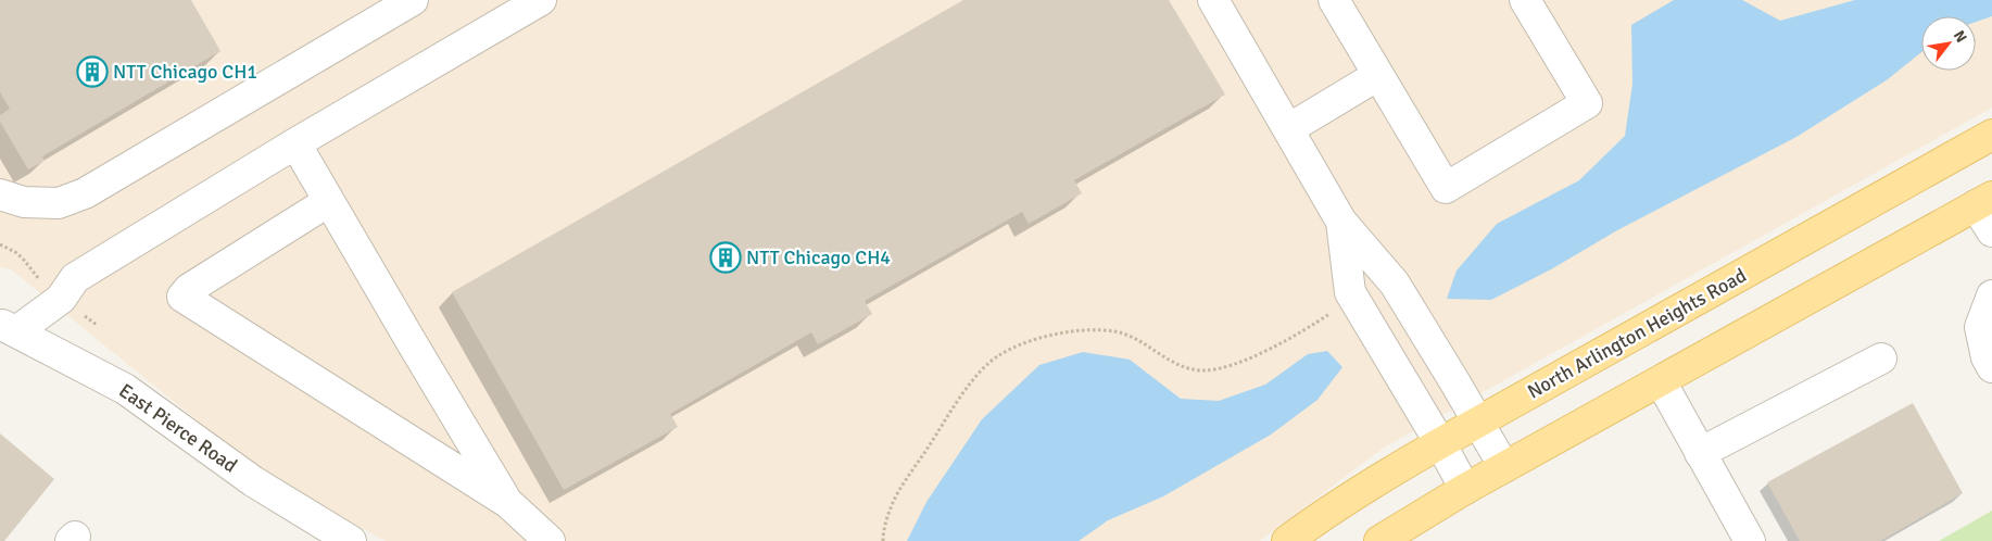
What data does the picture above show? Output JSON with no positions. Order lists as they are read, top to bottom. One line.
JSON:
{"streets":{"main road":["North Arlington Heights Road"],"street":["East Pierce Road"]},"places":{"building":["NTT Chicago CH1","NTT Chicago CH4"]},"north":"top right"}
